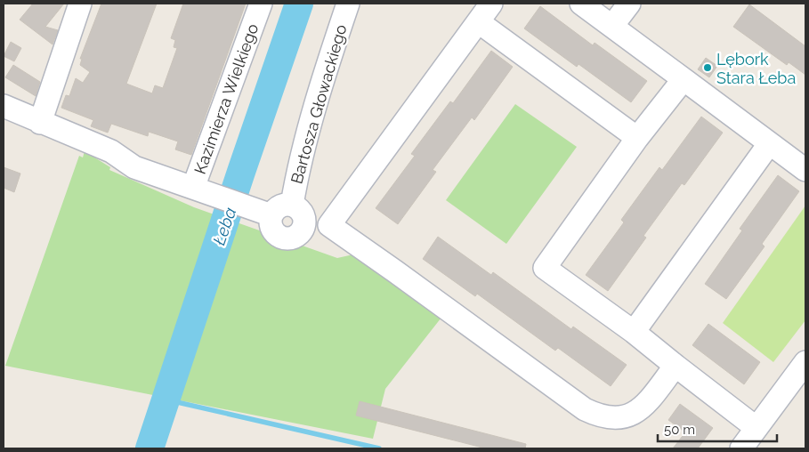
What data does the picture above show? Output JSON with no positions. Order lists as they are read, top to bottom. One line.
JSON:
{"streets":{"street":["Kazimierza Wielkiego","Bartosza Głowackiego"]},"water":["Łeba"],"places":["Lębork Stara Łeba"],"scale_bar":"50 m"}
